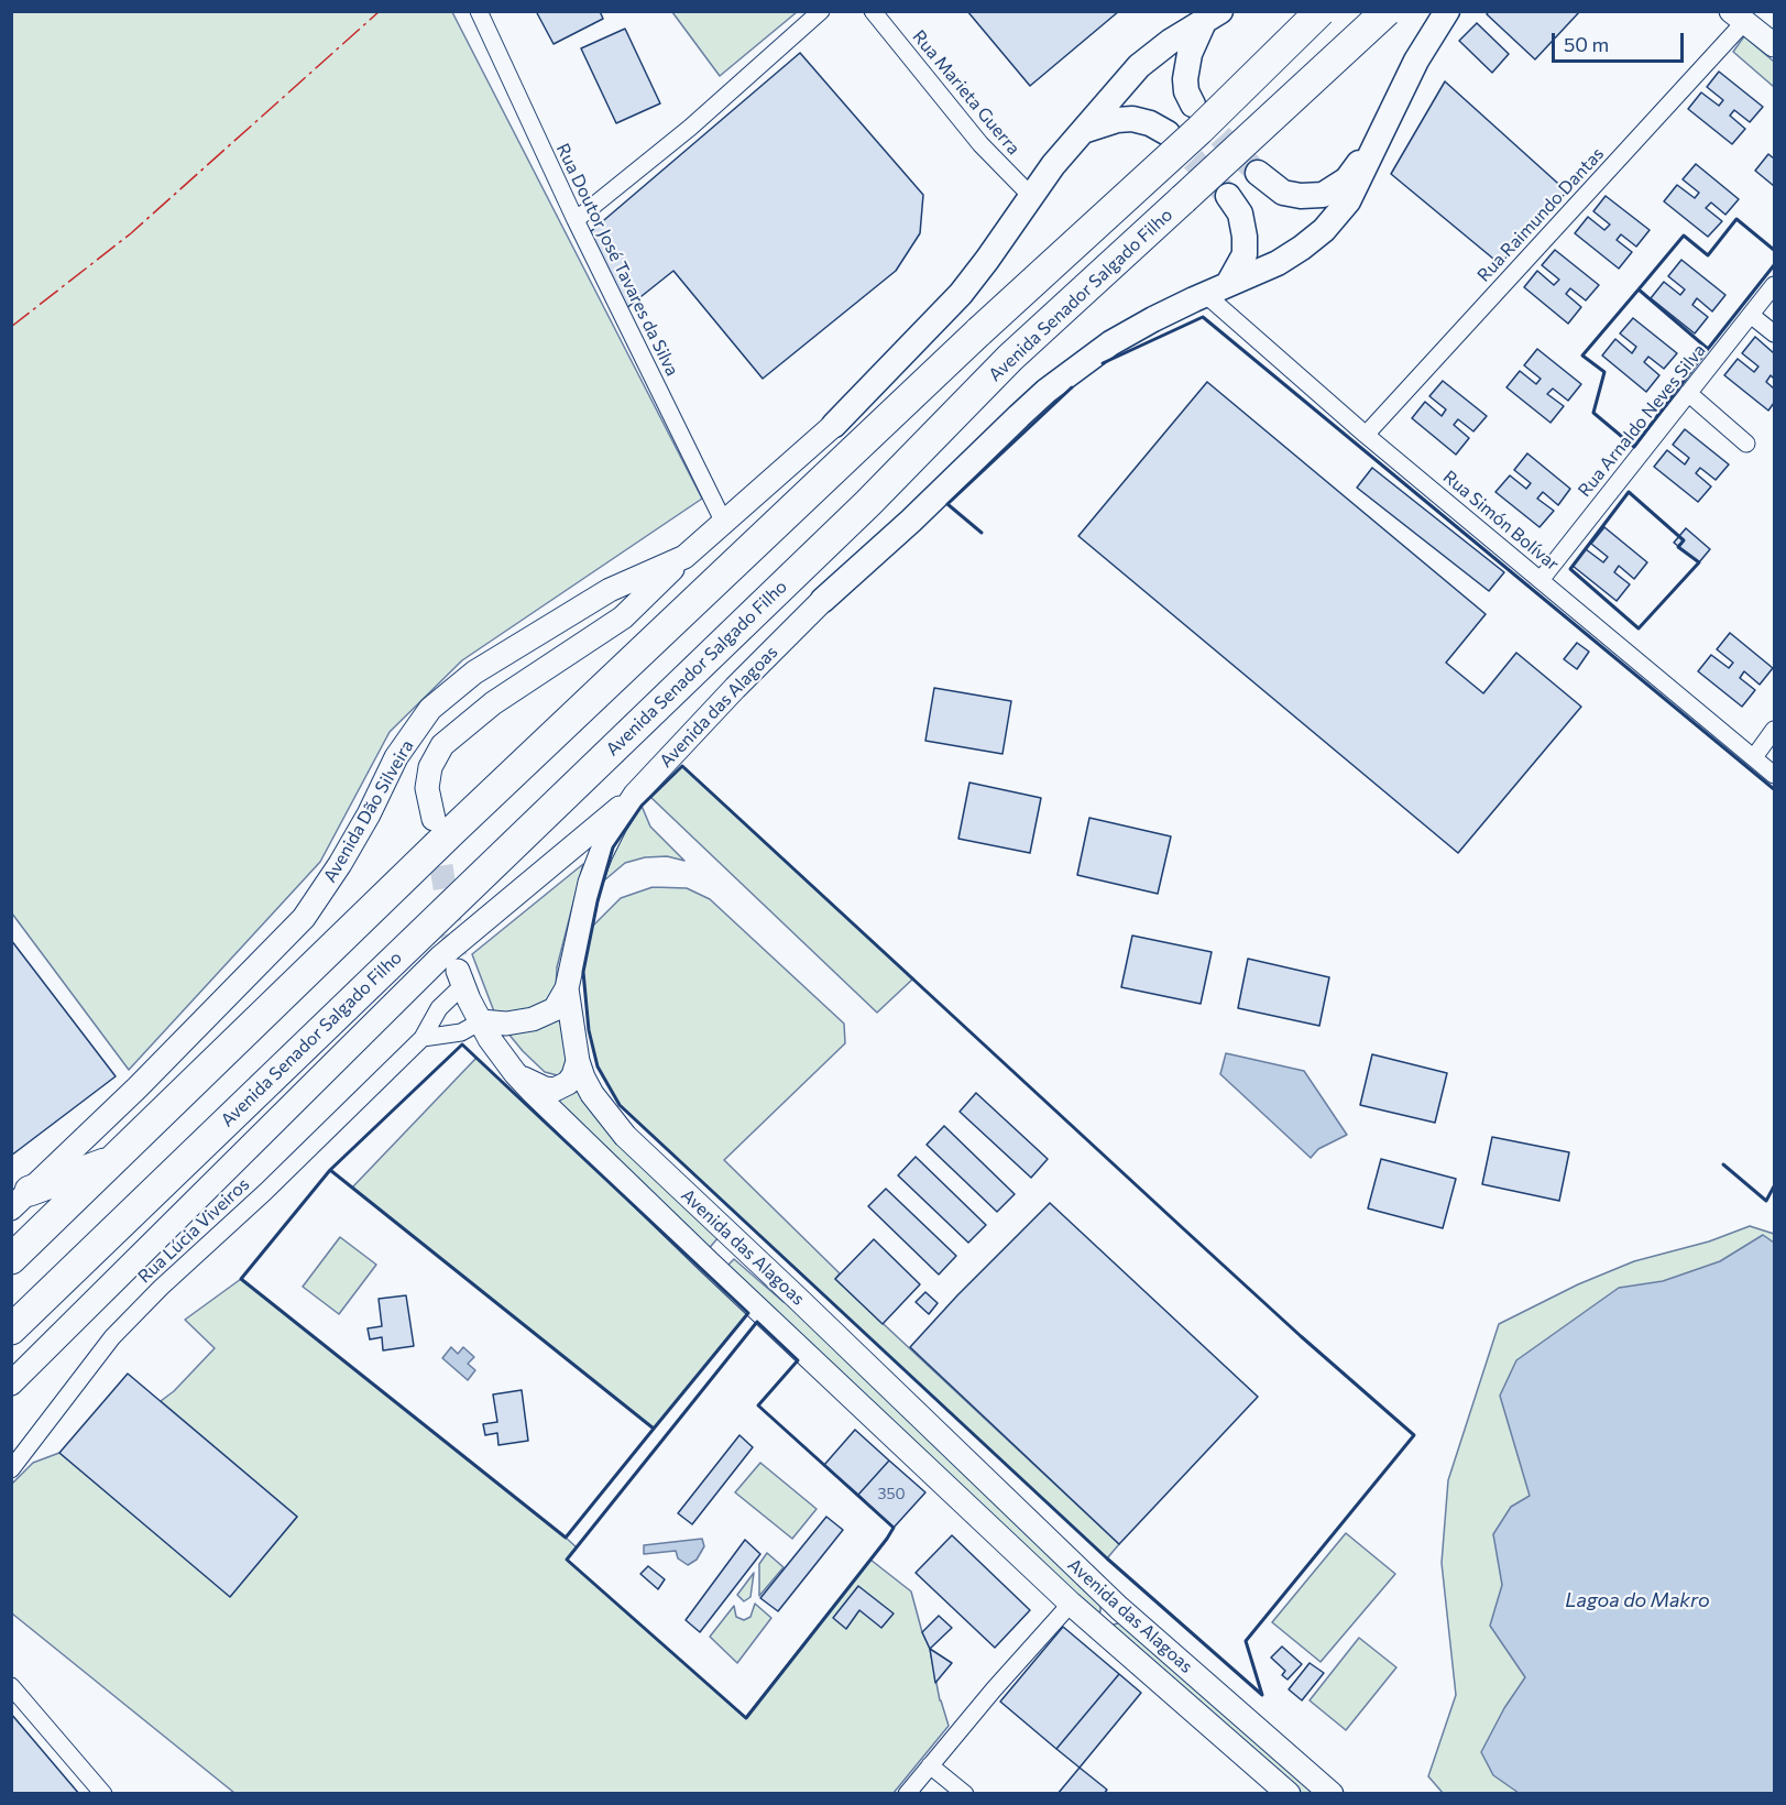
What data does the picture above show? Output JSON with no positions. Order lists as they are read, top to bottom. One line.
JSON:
{"streets":{"highway":["Avenida Senador Salgado Filho"],"main road":["Avenida das Alagoas","Avenida Dão Silveira"],"street":["Rua Marieta Guerra","Rua Raimundo Dantas","Rua Doutor José Tavares da Silva","Rua Arnaldo Neves Silva","Rua Simón Bolívar","Rua Lúcia Viveiros"]},"crossings":[["Rua Raimundo Dantas","Rua Simón Bolívar"],["Rua Doutor José Tavares da Silva","Avenida Dão Silveira"],["Avenida Senador Salgado Filho","Avenida das Alagoas"],["Rua Arnaldo Neves Silva","Rua Simón Bolívar"],["Avenida das Alagoas","Rua Lúcia Viveiros"]],"water":["Lagoa do Makro"],"house_numbers":["350"],"scale_bar":"50 m"}
